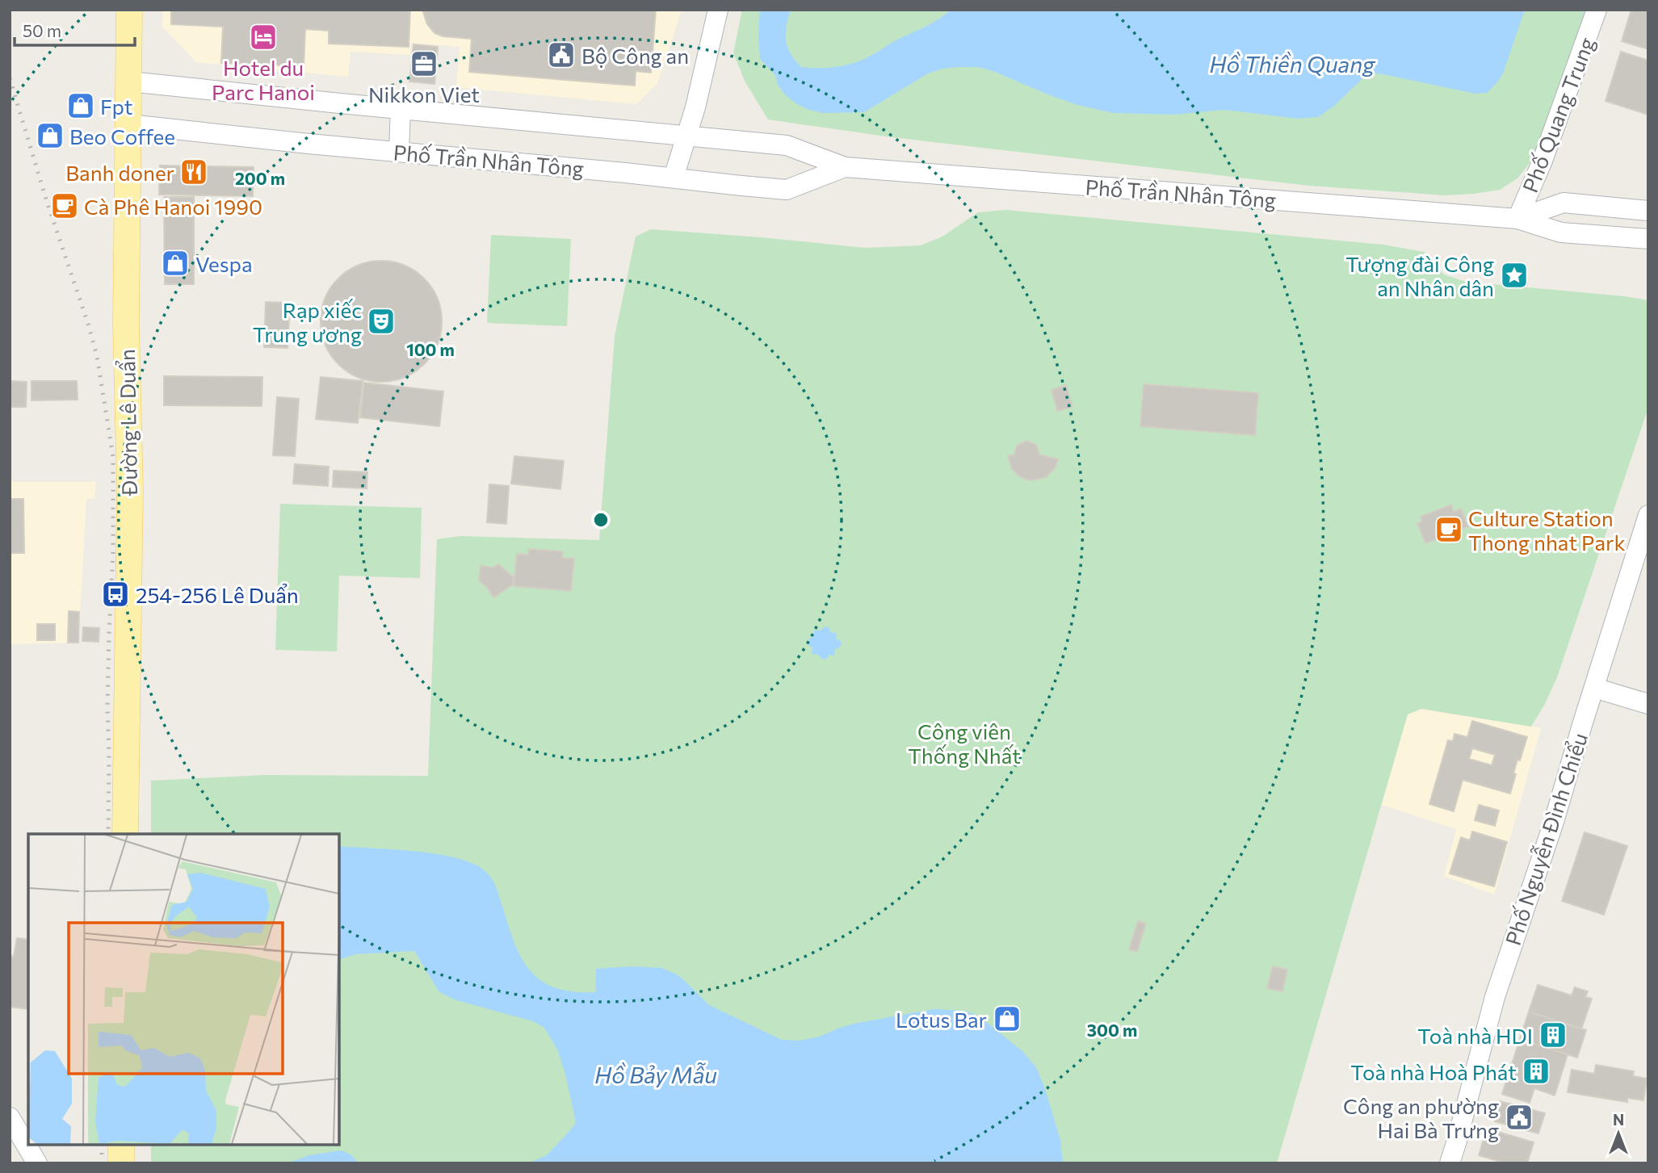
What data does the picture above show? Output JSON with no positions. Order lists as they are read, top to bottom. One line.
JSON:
{"streets":{"main road":["Đường Lê Duẩn"],"street":["Phố Quang Trung","Phố Trần Nhân Tông","Phố Nguyễn Đình Chiểu"]},"crossings":[["Phố Quang Trung","Phố Trần Nhân Tông"],["Phố Trần Nhân Tông","Đường Lê Duẩn"]],"water":["Hồ Thiền Quang","Hồ Bảy Mẫu"],"parks":["Công viên Thống Nhất"],"places":{"hotel":["Hotel du Parc Hanoi"],"public building":["Bộ Công an","Công an phường Hai Bà Trưng"],"office":["Nikkon Viet"],"shop":["Fpt","Beo Coffee","Vespa","Lotus Bar"],"restaurant":["Banh doner"],"cafe":["Cà Phê Hanoi 1990","Culture Station Thong nhat Park"],"place":["Tượng đài Công an Nhân dân"],"theatre":["Rạp xiếc Trung ương"],"bus stop":["254-256 Lê Duẩn"],"building":["Toà nhà HDI","Toà nhà Hoà Phát"]},"scale_bar":"50 m","north":"top","rings":["200 m","100 m","300 m"]}
